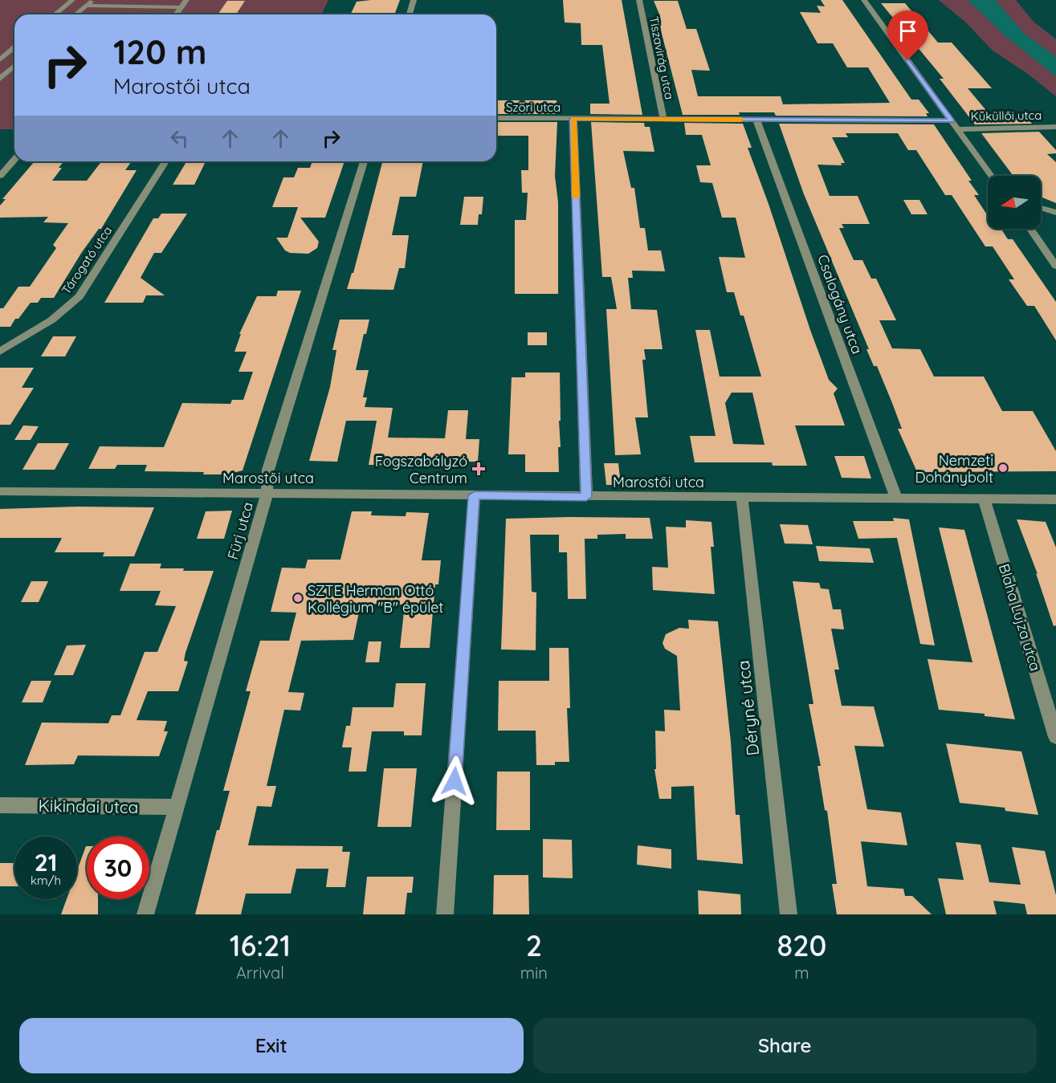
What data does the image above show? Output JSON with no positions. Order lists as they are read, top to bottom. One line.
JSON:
{"streets":{"street":["Tiszavirág utca","Szöri utca","Küküllői utca","Tárogató utca","Csalogány utca","Marostői utca","Fürj utca","Blaha Lujza utca","Déryné utca","Kikindai utca"]},"crossings":[["Tiszavirág utca","Szöri utca"],["Szöri utca","Csalogány utca"],["Csalogány utca","Marostői utca"],["Marostői utca","Fürj utca"],["Marostői utca","Blaha Lujza utca"],["Marostői utca","Déryné utca"],["Fürj utca","Kikindai utca"]],"places":{"other":["Nemzeti Dohánybolt","SZTE Herman Ottó Kollégium \"B\" épület"],"health":["Fogszabályzó Centrum"]},"north":"left","page":{"turn":["120 m","Marostői utca"],"speed":"21 km/h","limit":"30","eta":["16:21","Arrival","2","min","820","m"],"buttons":["Exit","Share"]}}
